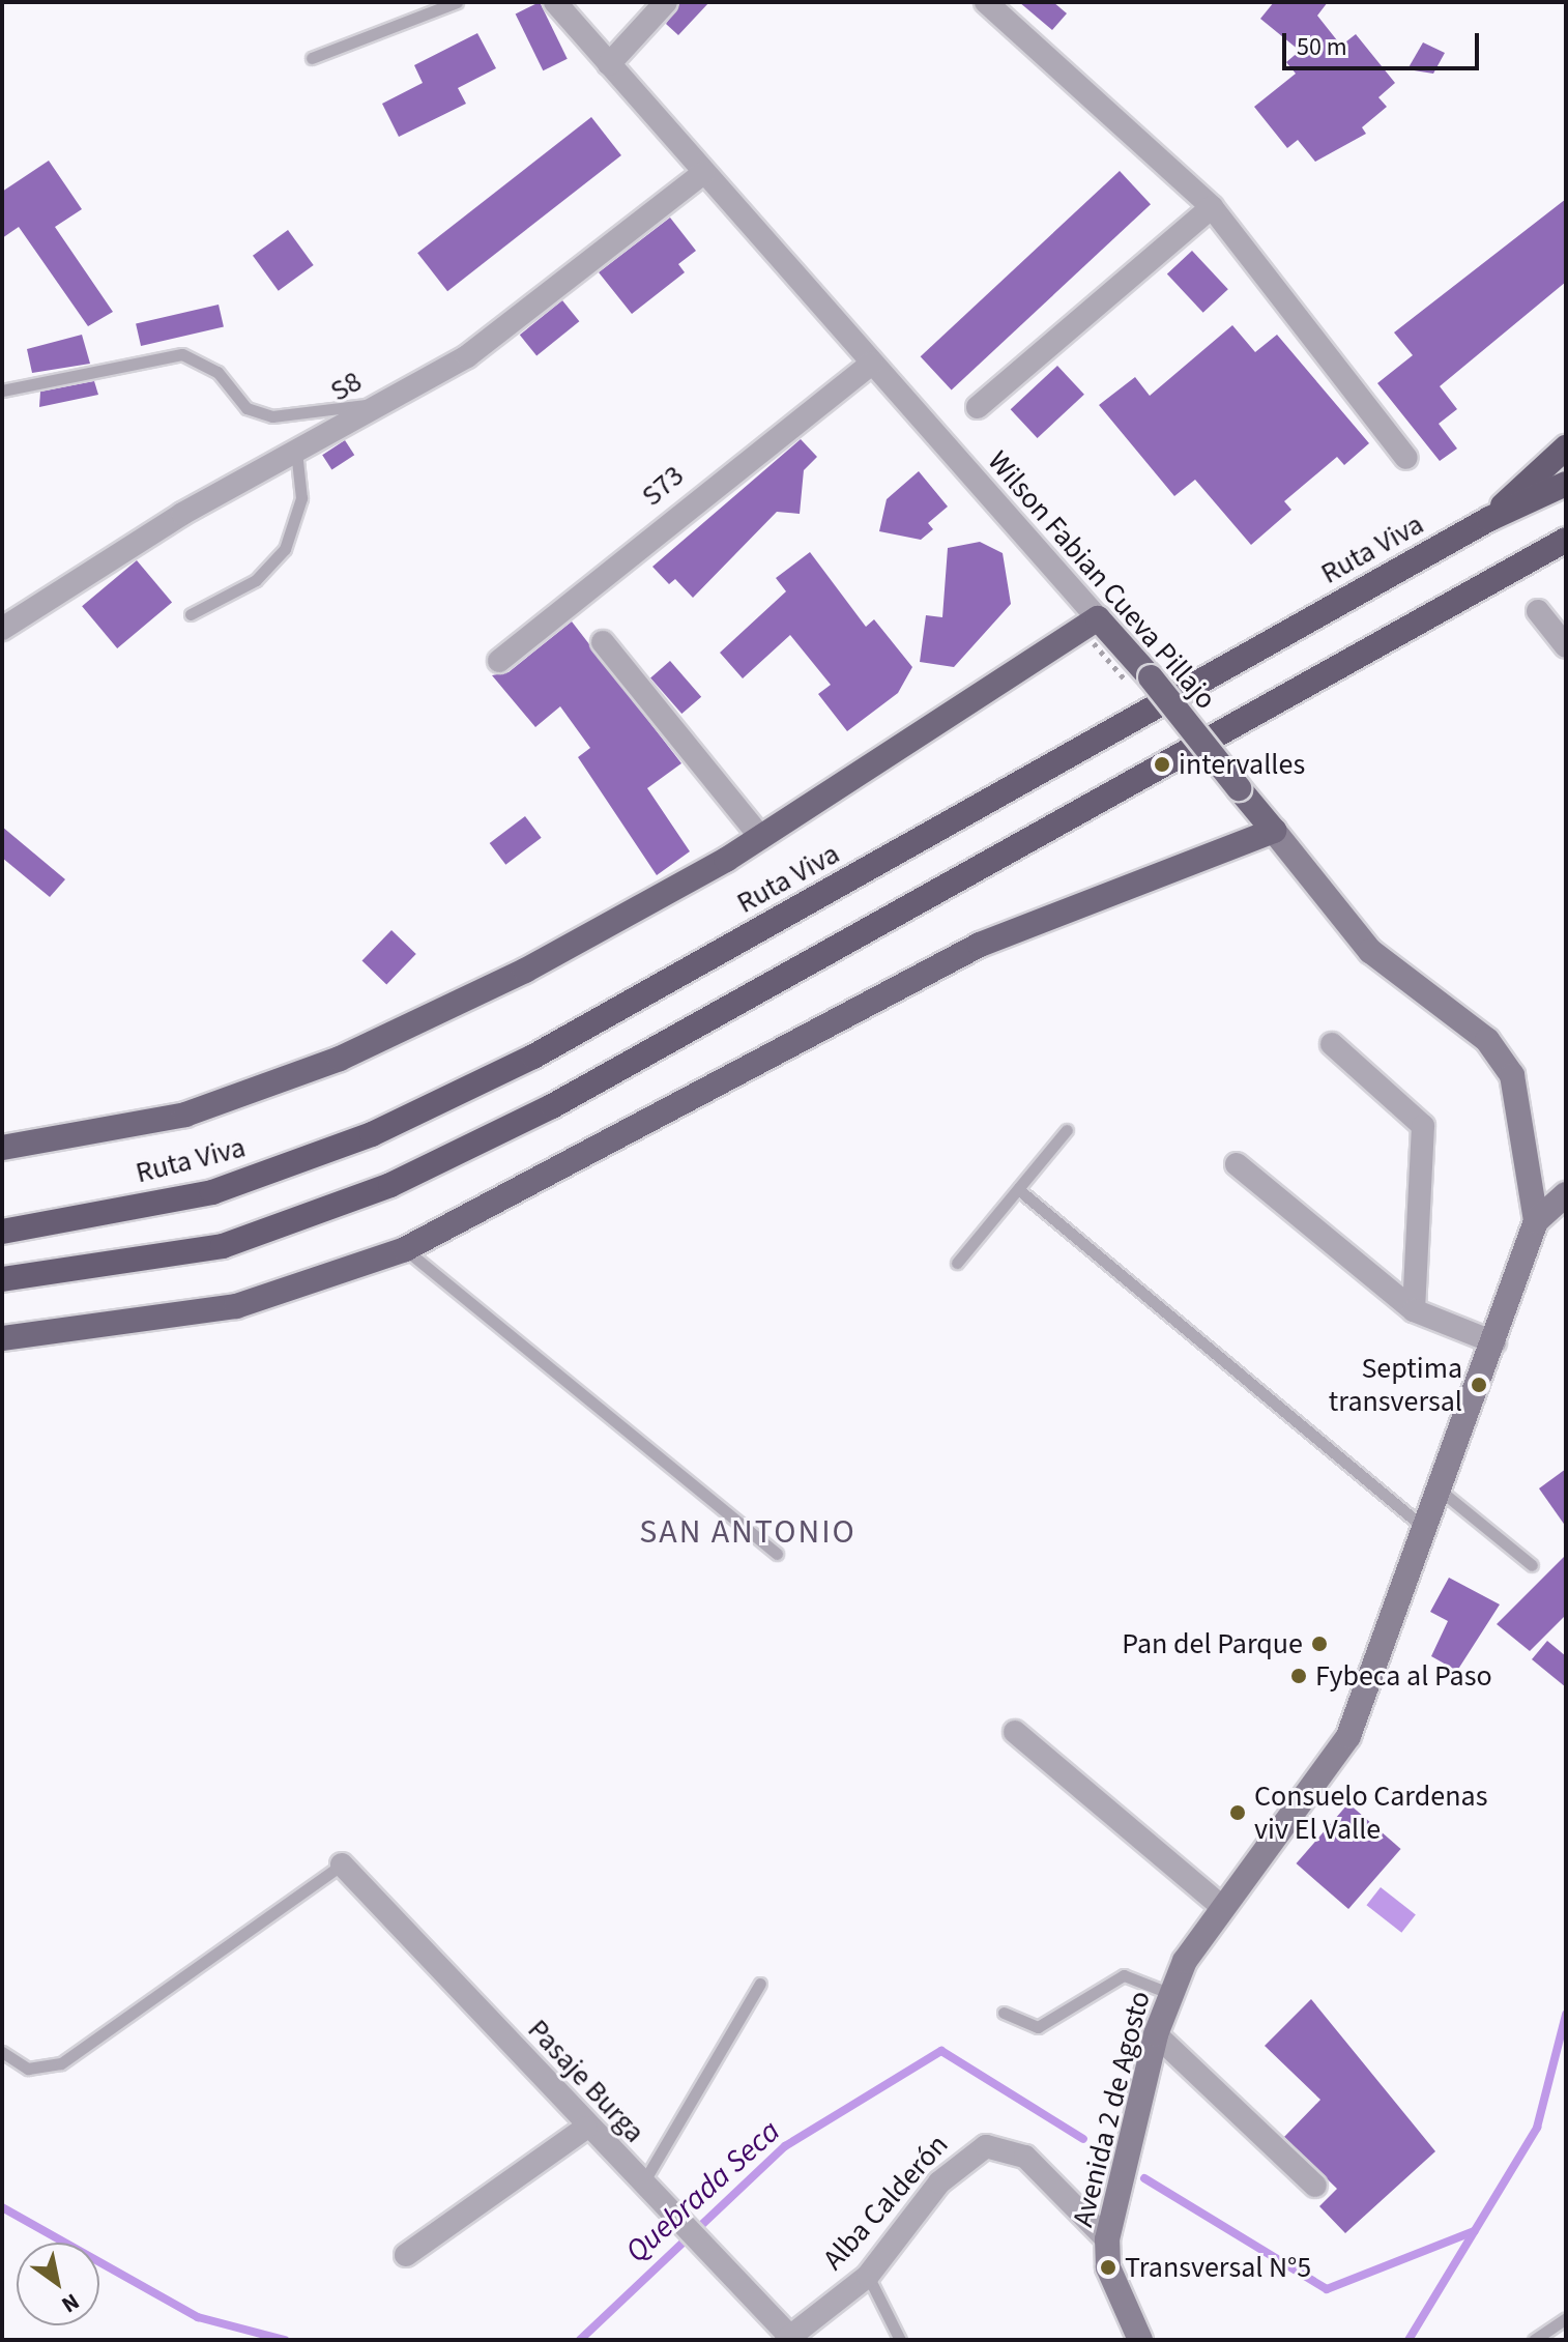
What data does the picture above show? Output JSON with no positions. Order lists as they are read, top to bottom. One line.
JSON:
{"streets":{"highway":["Ruta Viva"],"main road":["Wilson Fabian Cueva Pillajo","Avenida 2 de Agosto"],"street":["S8","S73","Pasaje Burga","Alba Calderón"]},"crossings":[["S8","Wilson Fabian Cueva Pillajo"],["S73","Wilson Fabian Cueva Pillajo"],["Ruta Viva","Wilson Fabian Cueva Pillajo"],["Wilson Fabian Cueva Pillajo","Avenida 2 de Agosto"],["Pasaje Burga","Alba Calderón"],["Avenida 2 de Agosto","Alba Calderón"]],"districts":["SAN ANTONIO"],"water":["Quebrada Seca"],"places":["intervalles","Septima transversal","Pan del Parque","Fybeca al Paso","Consuelo Cardenas viv El Valle","Transversal N°5"],"scale_bar":"50 m","north":"bottom right"}
